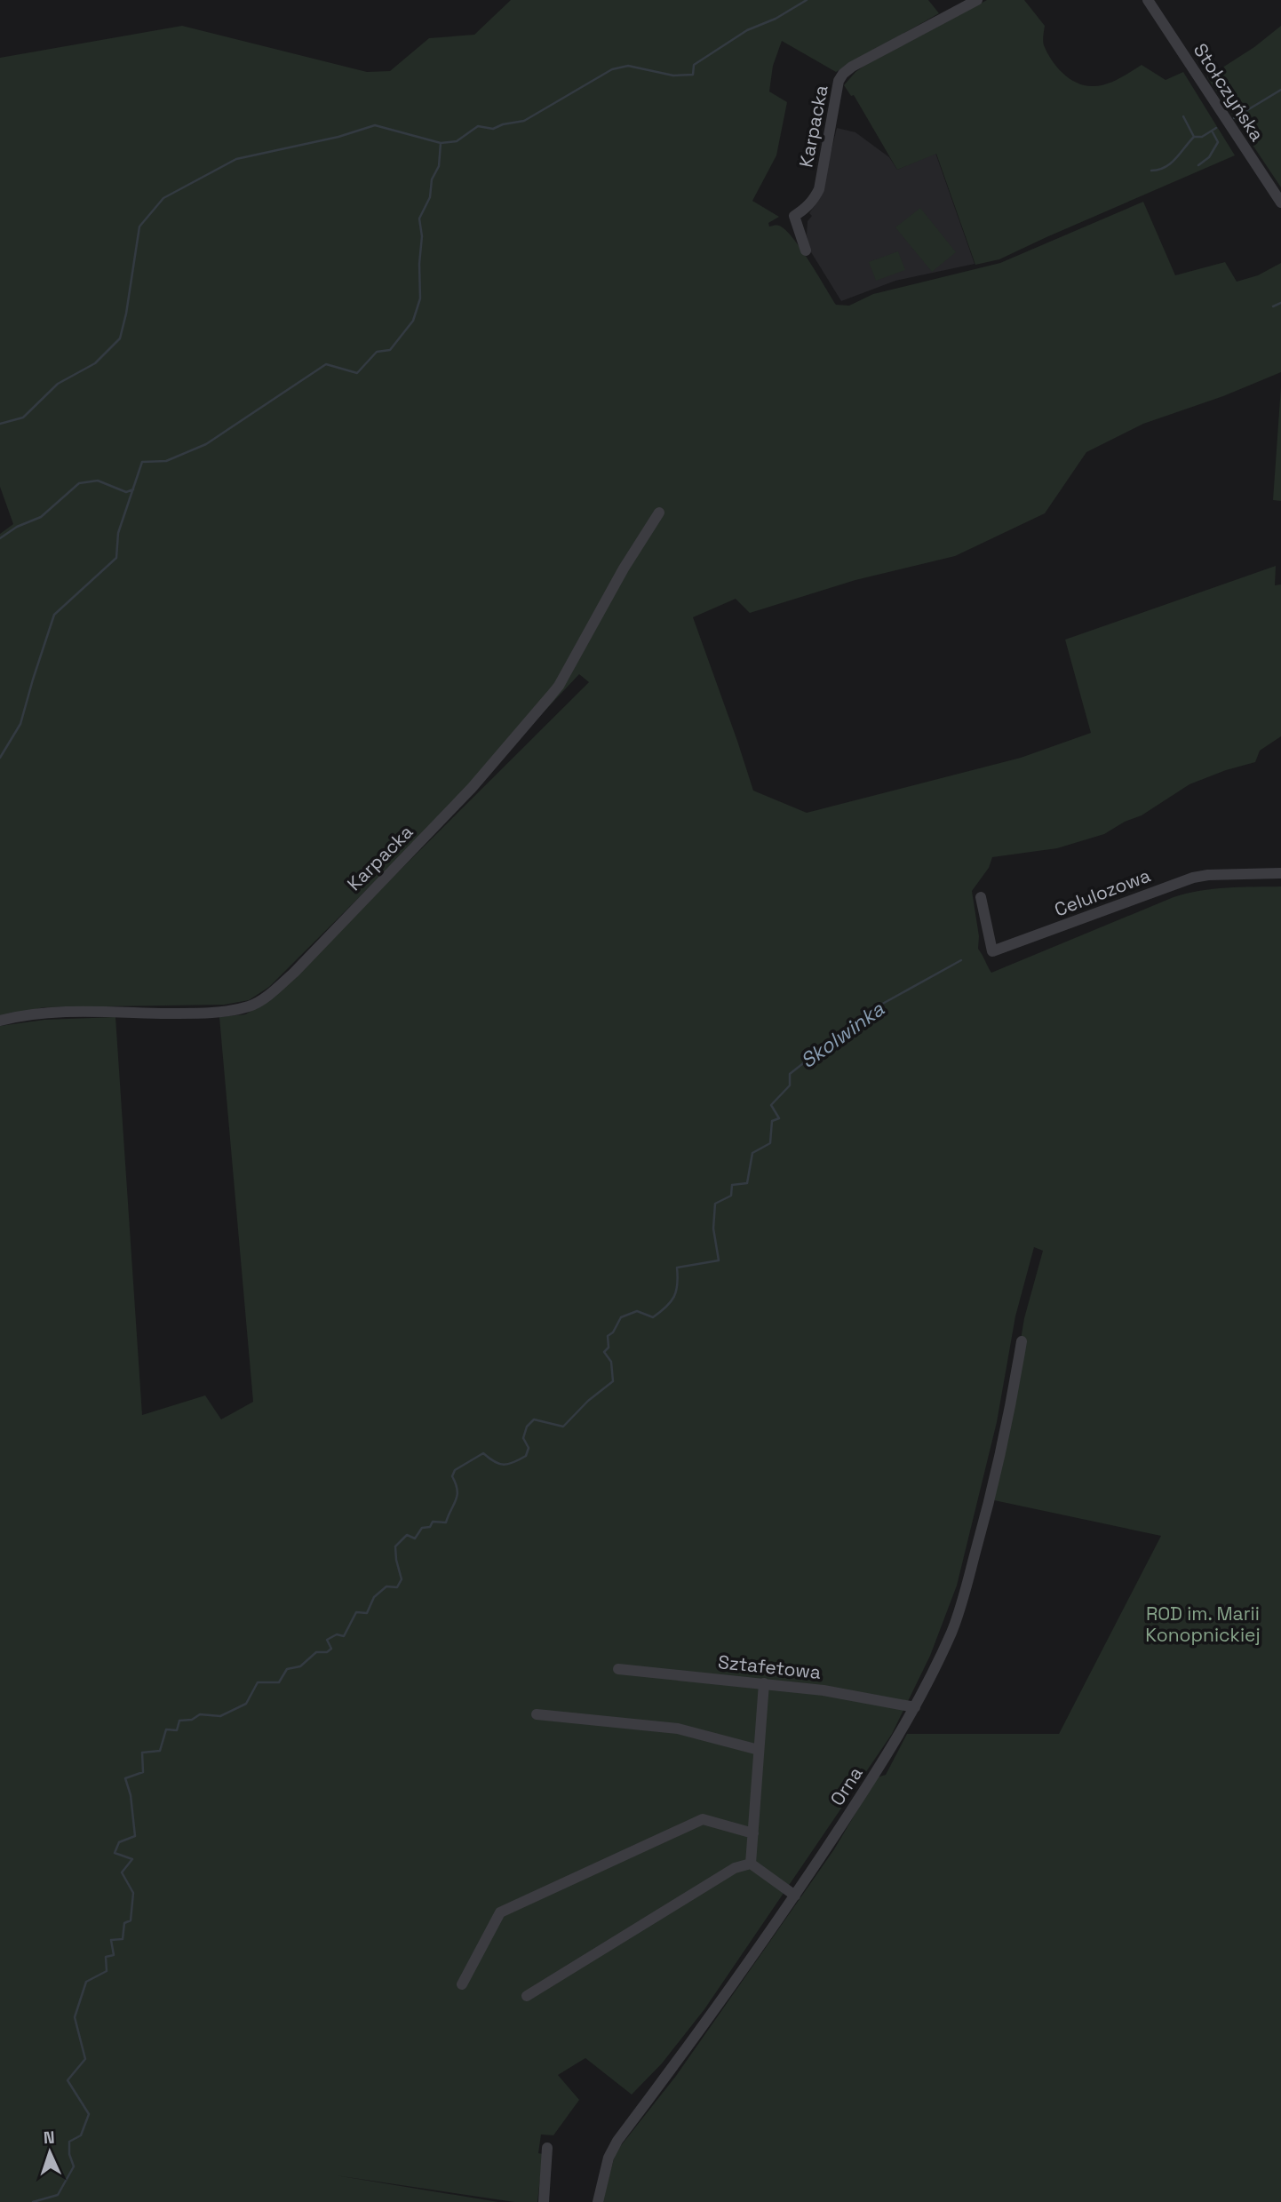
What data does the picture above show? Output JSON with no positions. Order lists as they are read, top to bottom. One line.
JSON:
{"streets":{"street":["Stołczyńska","Karpacka","Celulozowa","Sztafetowa","Orna"]},"crossings":[["Sztafetowa","Orna"]],"water":["Skolwinka"],"parks":["ROD im. Marii Konopnickiej"],"north":"top"}
